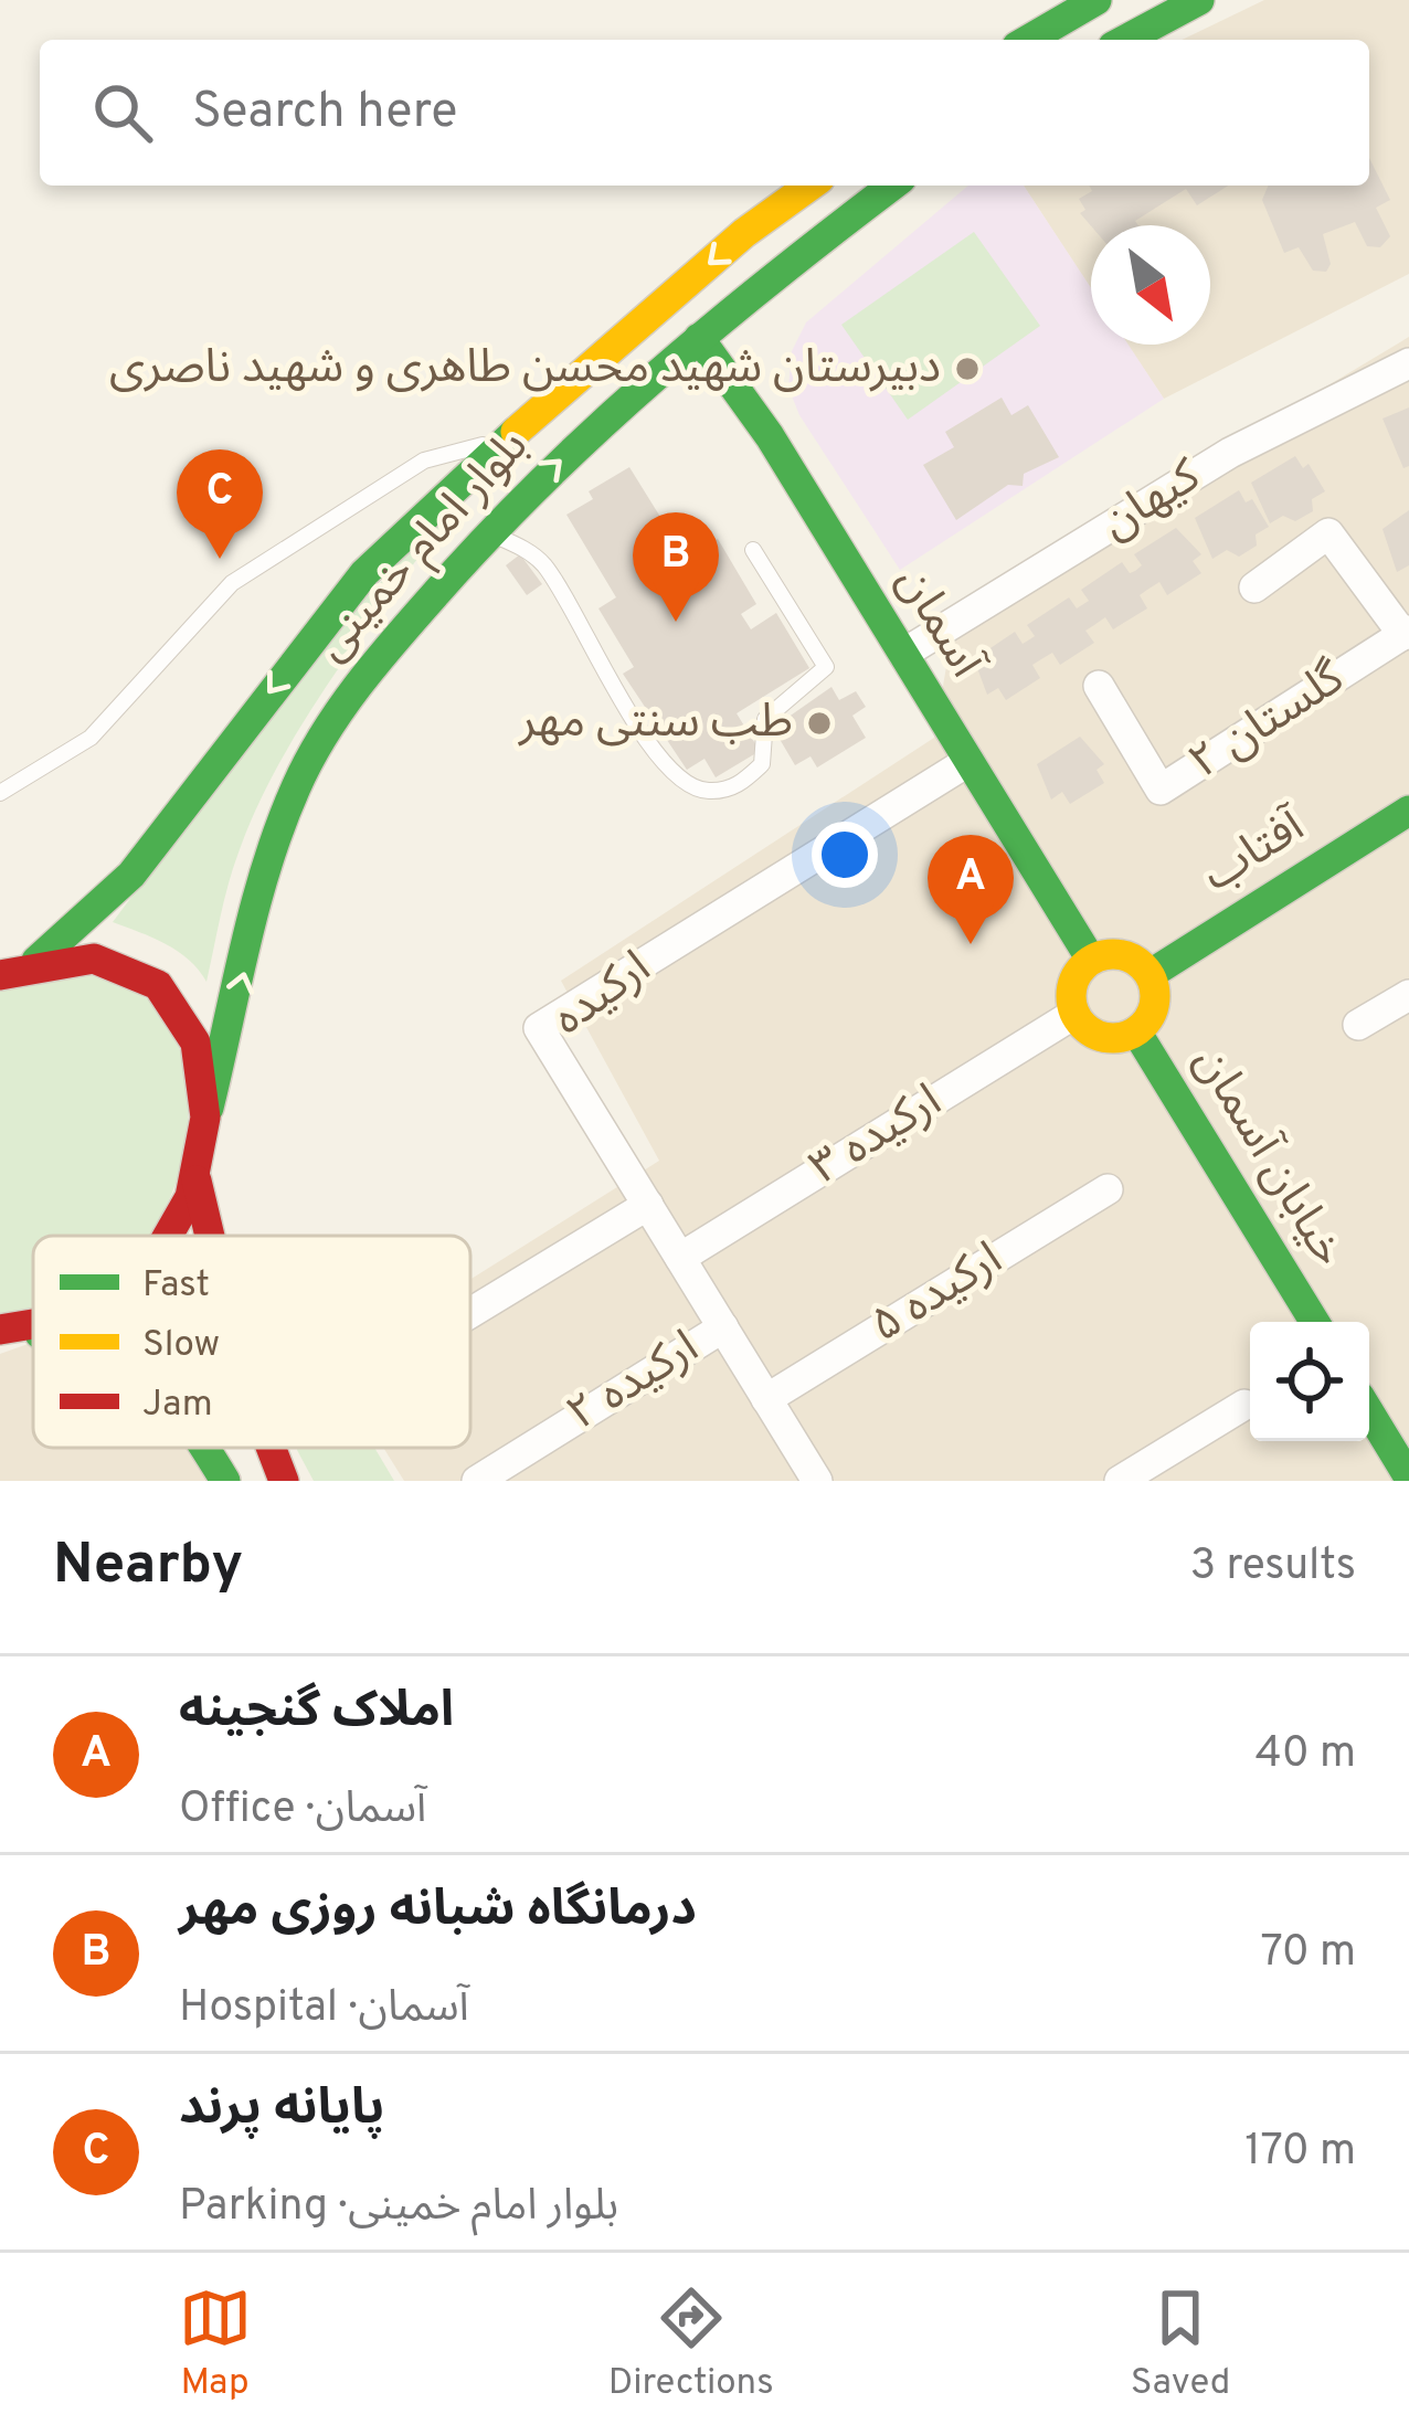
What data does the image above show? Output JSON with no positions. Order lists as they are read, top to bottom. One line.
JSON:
{"streets":{"main road":["بلوار امام خمینی","آسمان","آفتاب","خیابان آسمان"],"street":["کیهان","گلستان ۲","ارکیده","ارکیده ۳","ارکیده ۵","ارکیده ۲"]},"crossings":[["کیهان","آسمان"],["بلوار امام خمینی","آسمان"],["آسمان","آفتاب"],["آسمان","ارکیده"],["آسمان","ارکیده ۳"],["آسمان","خیابان آسمان"],["آفتاب","ارکیده ۳"],["آفتاب","خیابان آسمان"],["ارکیده","ارکیده ۳"],["ارکیده","ارکیده ۵"],["ارکیده","ارکیده ۲"],["ارکیده ۳","خیابان آسمان"]],"places":["دبیرستان شهید محسن طاهری و شهید ناصری","طب سنتی مهر"],"legend":["Fast","Slow","Jam"],"north":"bottom right","page":{"search":"Search here","pins":["C","B","A"],"heading":["Nearby","3 results"],"list":[{"mark":"A","name":"املاک گنجینه","note":"Office · آسمان","value":"40 m"},{"mark":"B","name":"درمانگاه شبانه روزی مهر","note":"Hospital · آسمان","value":"70 m"},{"mark":"C","name":"پایانه پرند","note":"Parking · بلوار امام خمینی","value":"170 m"}],"nav":["Map","Directions","Saved"]}}
